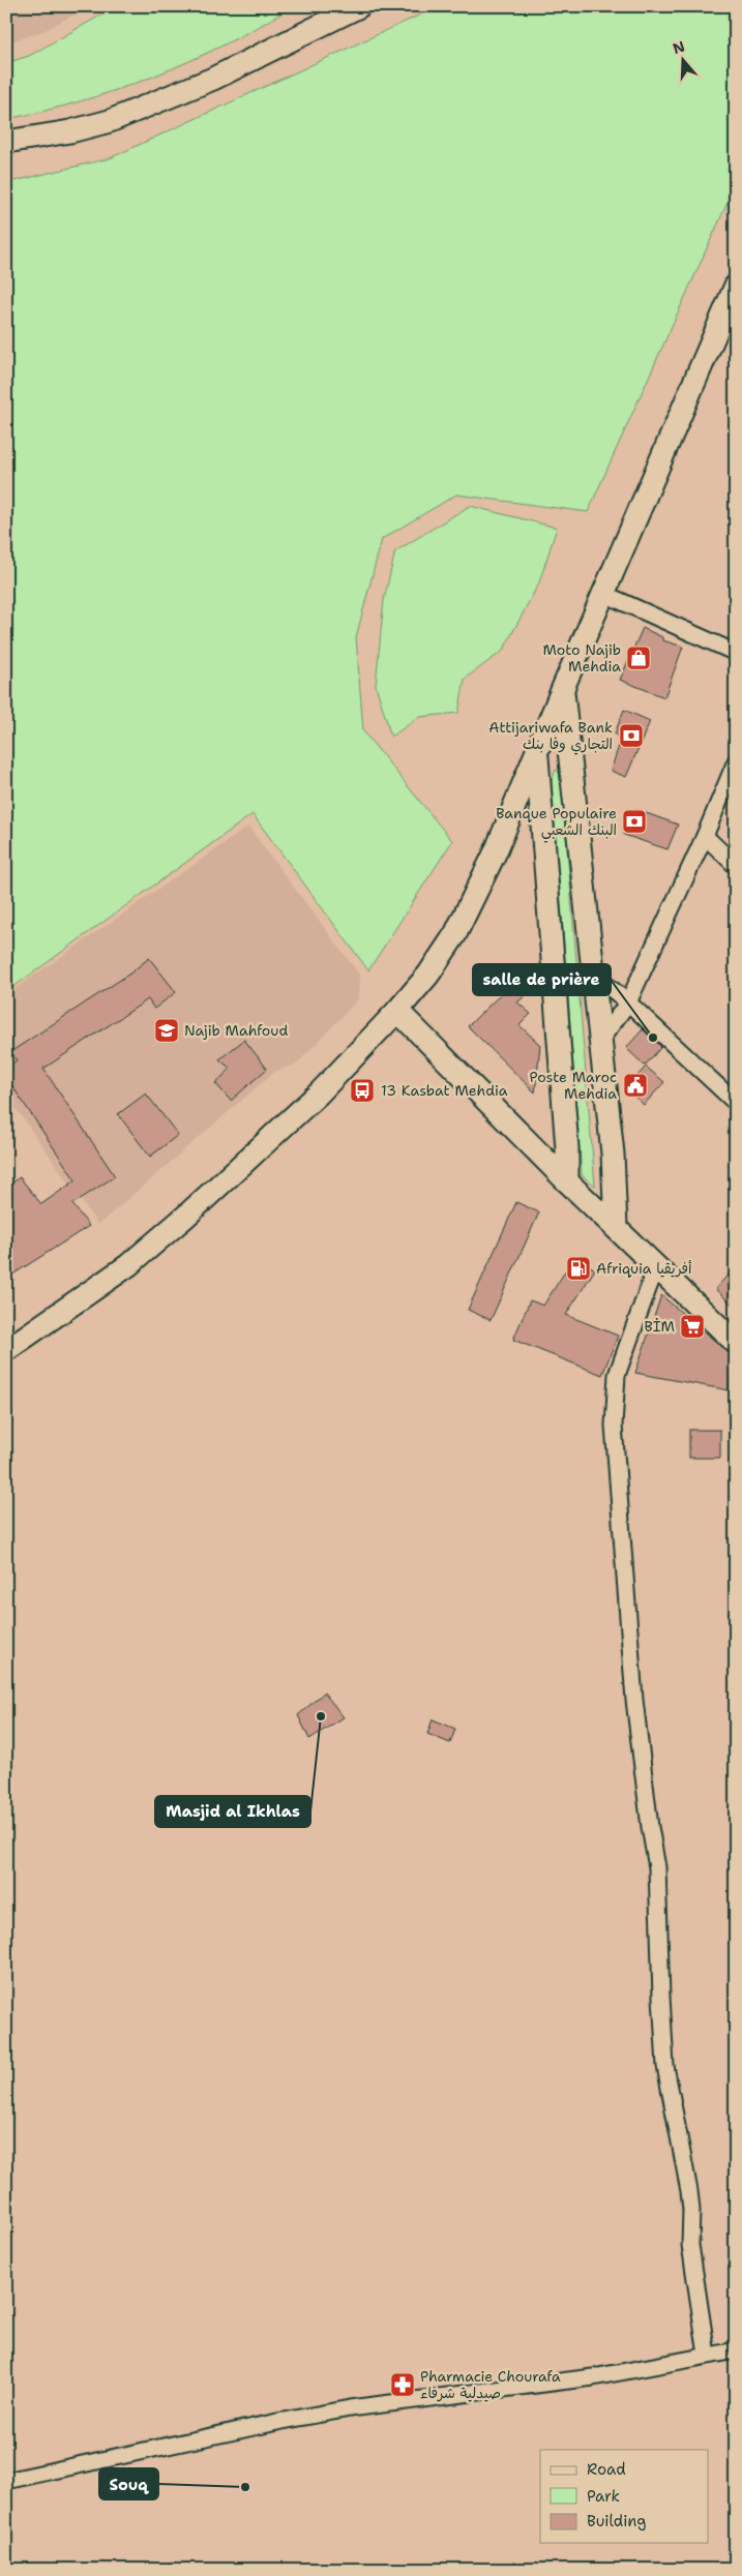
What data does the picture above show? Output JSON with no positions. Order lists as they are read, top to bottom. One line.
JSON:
{"places":{"shop":["Moto Najib Mehdia"],"bank":["Attijariwafa Bank التجاري وفا بنك","Banque Populaire البنك الشعبي"],"school or university":["Najib Mahfoud"],"other":["salle de prière","Masjid al Ikhlas","Souq"],"public building":["Poste Maroc Mehdia"],"bus stop":["13 Kasbat Mehdia"],"fuel station":["Afriquia أفريقيا"],"supermarket":["BİM"],"pharmacy":["Pharmacie Chourafa صيدلية شرفاء"]},"legend":["Road","Park","Building"],"north":"top"}
